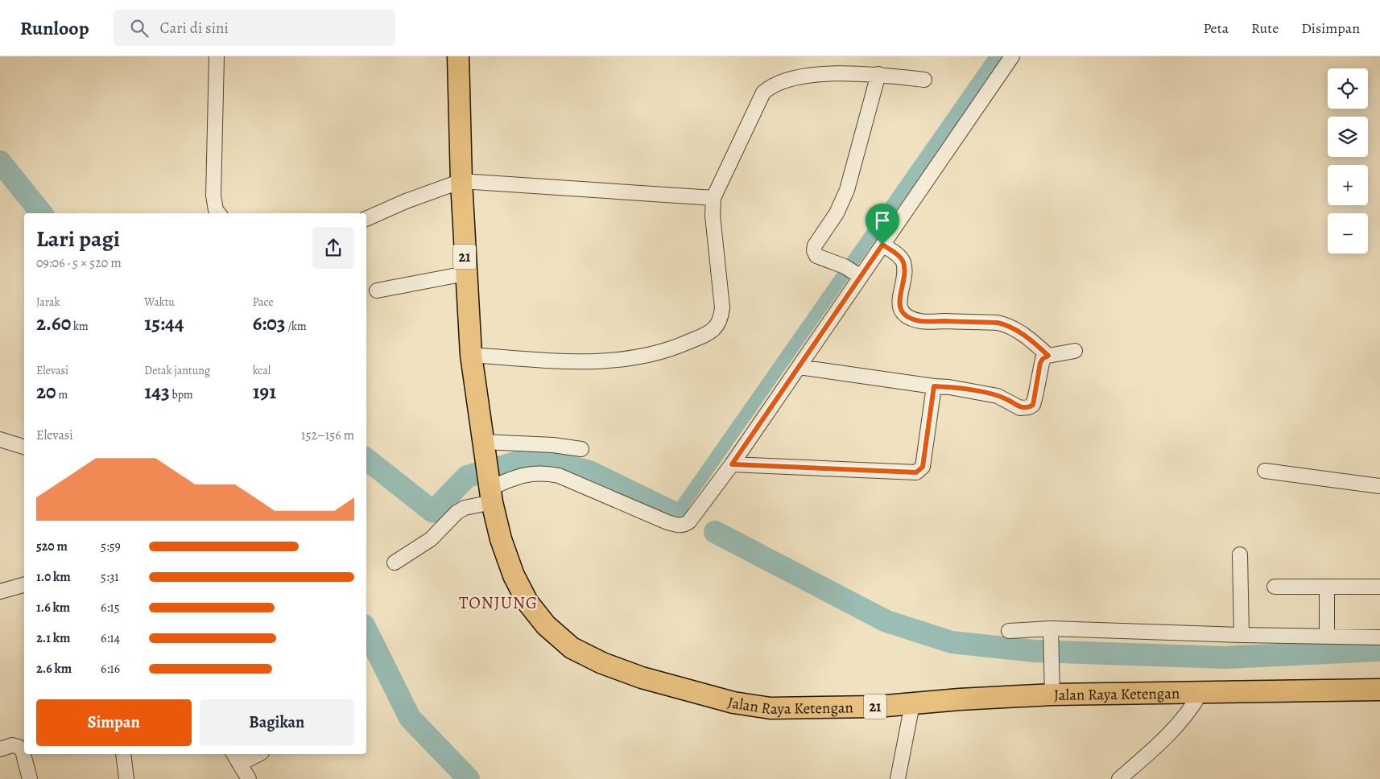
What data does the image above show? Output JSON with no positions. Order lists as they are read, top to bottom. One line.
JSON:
{"streets":{"highway":["21","Jalan Raya Ketengan"]},"crossings":[["21","Jalan Raya Ketengan"]],"districts":["TONJUNG"],"page":{"header":"Runloop","search":"Cari di sini","nav":["Peta","Rute","Disimpan"],"map_buttons":["+","−"],"heading":["Lari pagi","09:06 · 5 × 520 m"],"stats":[["Jarak","2.60 km"],["Waktu","15:44"],["Pace","6:03 /km"],["Elevasi","20 m"],["Detak jantung","143 bpm"],["kcal","191"]],"chart":["Elevasi","152–156 m"],"list":[{"name":"520 m","note":"5:59"},{"name":"1.0 km","note":"5:31"},{"name":"1.6 km","note":"6:15"},{"name":"2.1 km","note":"6:14"},{"name":"2.6 km","note":"6:16"}],"buttons":["Simpan","Bagikan"]}}
